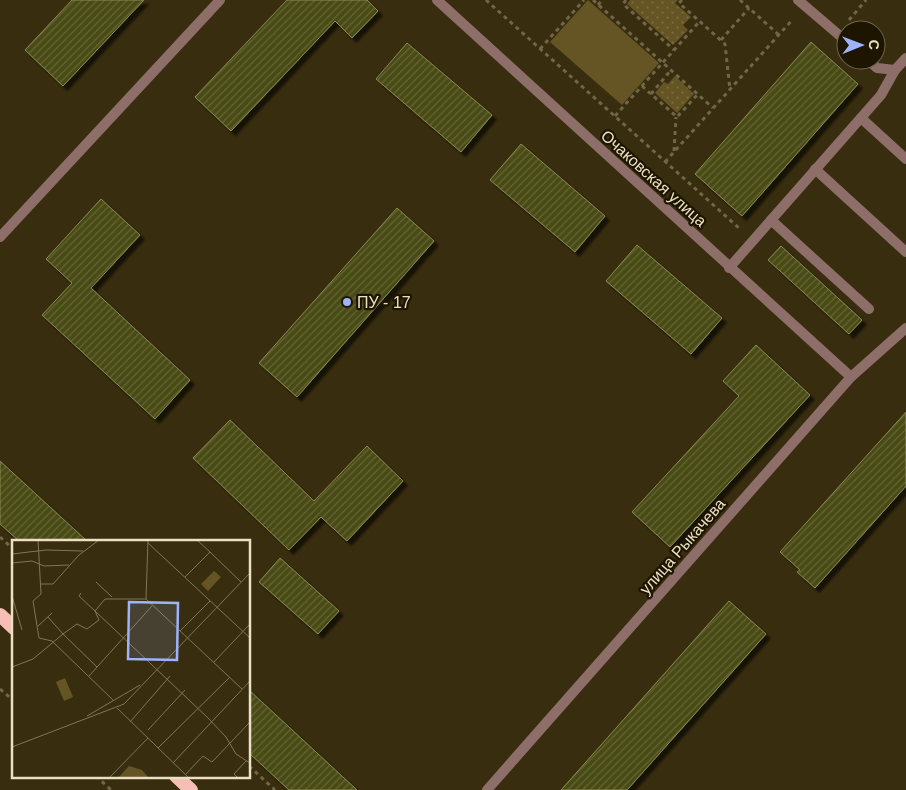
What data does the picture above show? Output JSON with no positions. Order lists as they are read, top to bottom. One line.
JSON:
{"streets":{"street":["Очаковская улица","улица Рыкачева"]},"crossings":[["Очаковская улица","улица Рыкачева"]],"places":["ПУ - 17"],"north":"right"}
